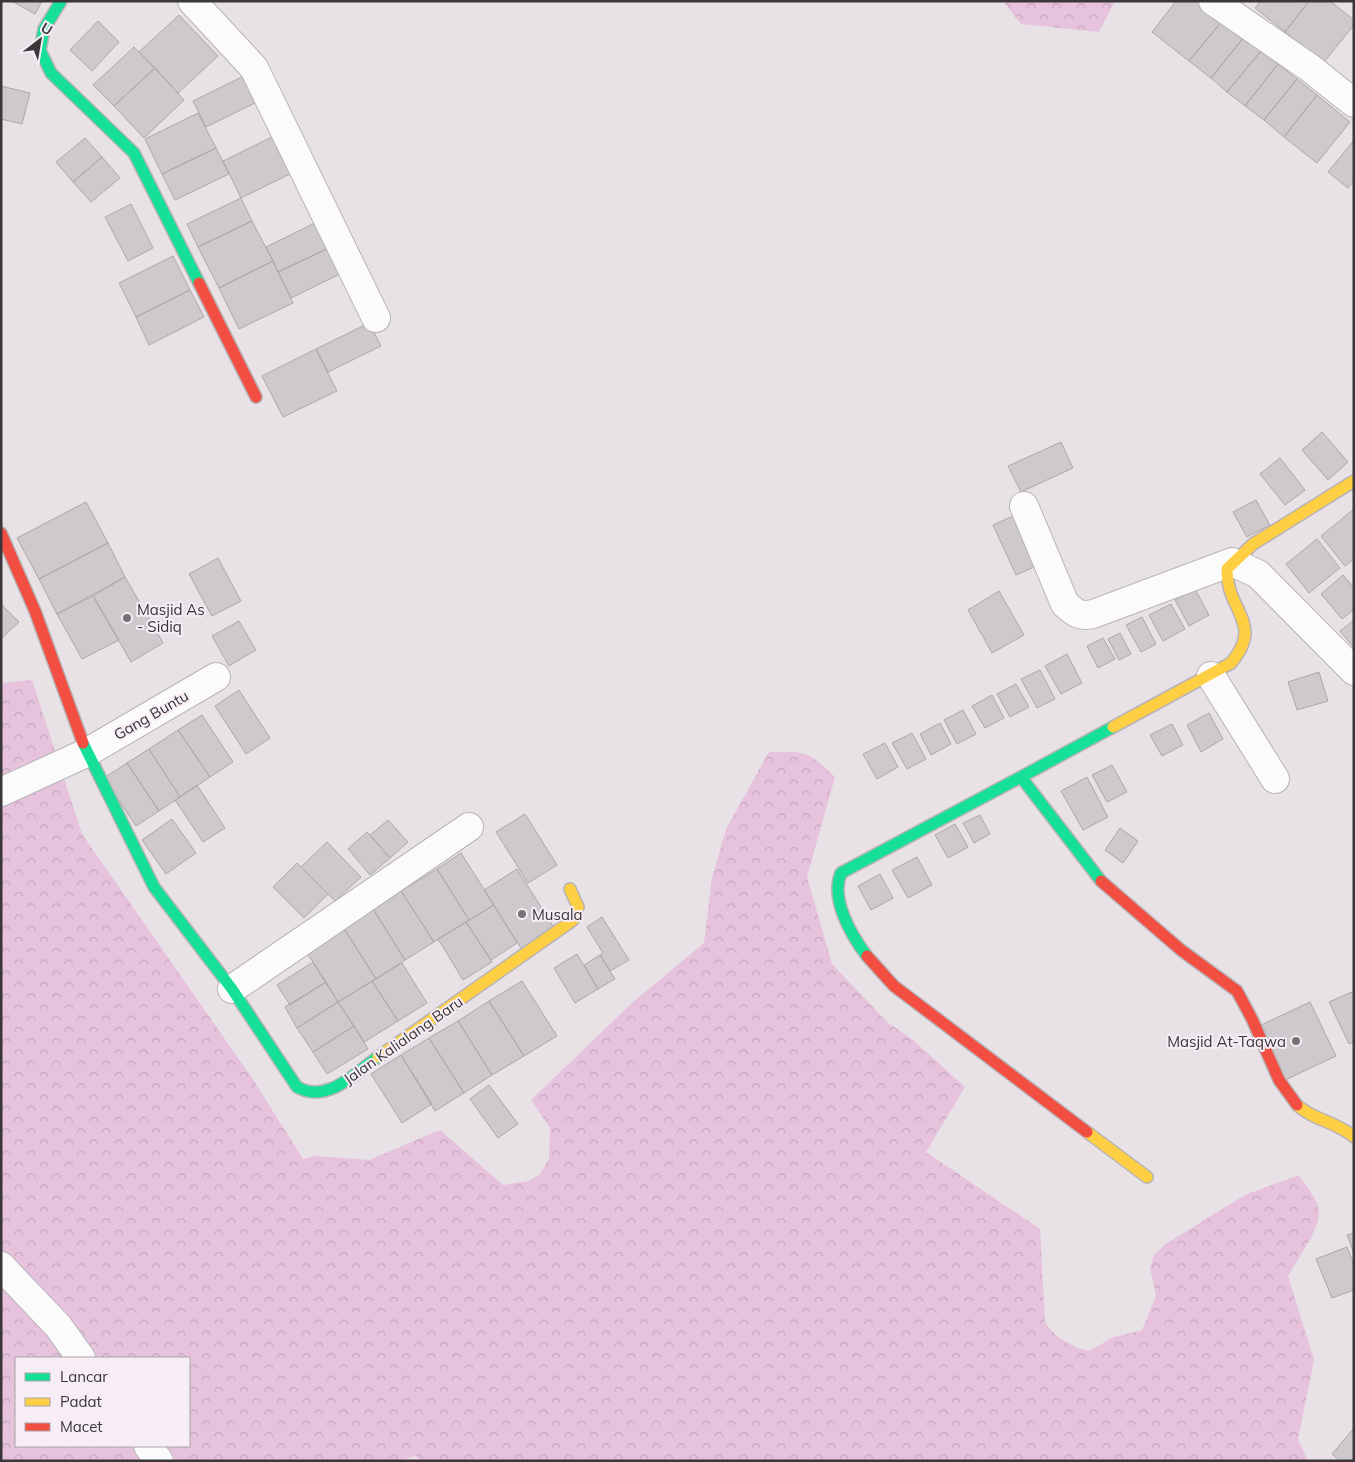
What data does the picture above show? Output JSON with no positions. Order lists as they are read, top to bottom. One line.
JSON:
{"streets":{"street":["Gang Buntu","Jalan Kalialang Baru"]},"crossings":[["Gang Buntu","Jalan Kalialang Baru"]],"places":["Masjid As - Sidiq","Musala","Masjid At-Taqwa"],"legend":["Lancar","Padat","Macet"],"north":"top right"}
